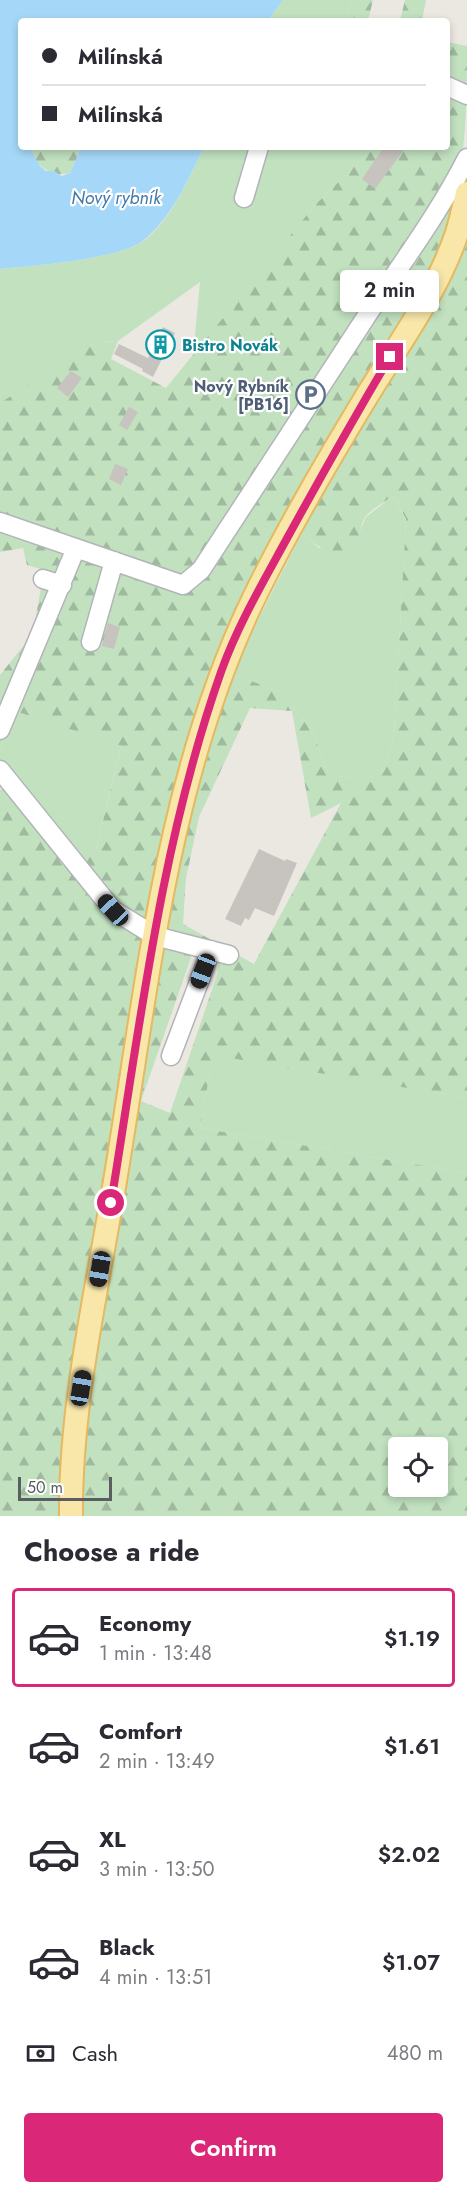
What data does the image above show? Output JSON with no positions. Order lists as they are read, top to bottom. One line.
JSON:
{"water":["Nový rybník"],"places":{"building":["Bistro Novák"],"parking":["Nový Rybník [PB16]"]},"scale_bar":"50 m","page":{"banner":["Milínská","Milínská"],"bubble":"2 min","scale":"50 m","heading":"Choose a ride","list":[{"name":"Economy","note":"1 min · 13:48","value":"$1.19"},{"name":"Comfort","note":"2 min · 13:49","value":"$1.61"},{"name":"XL","note":"3 min · 13:50","value":"$2.02"},{"name":"Black","note":"4 min · 13:51","value":"$1.07"}],"pay":["Cash","480 m"],"buttons":"Confirm"}}
